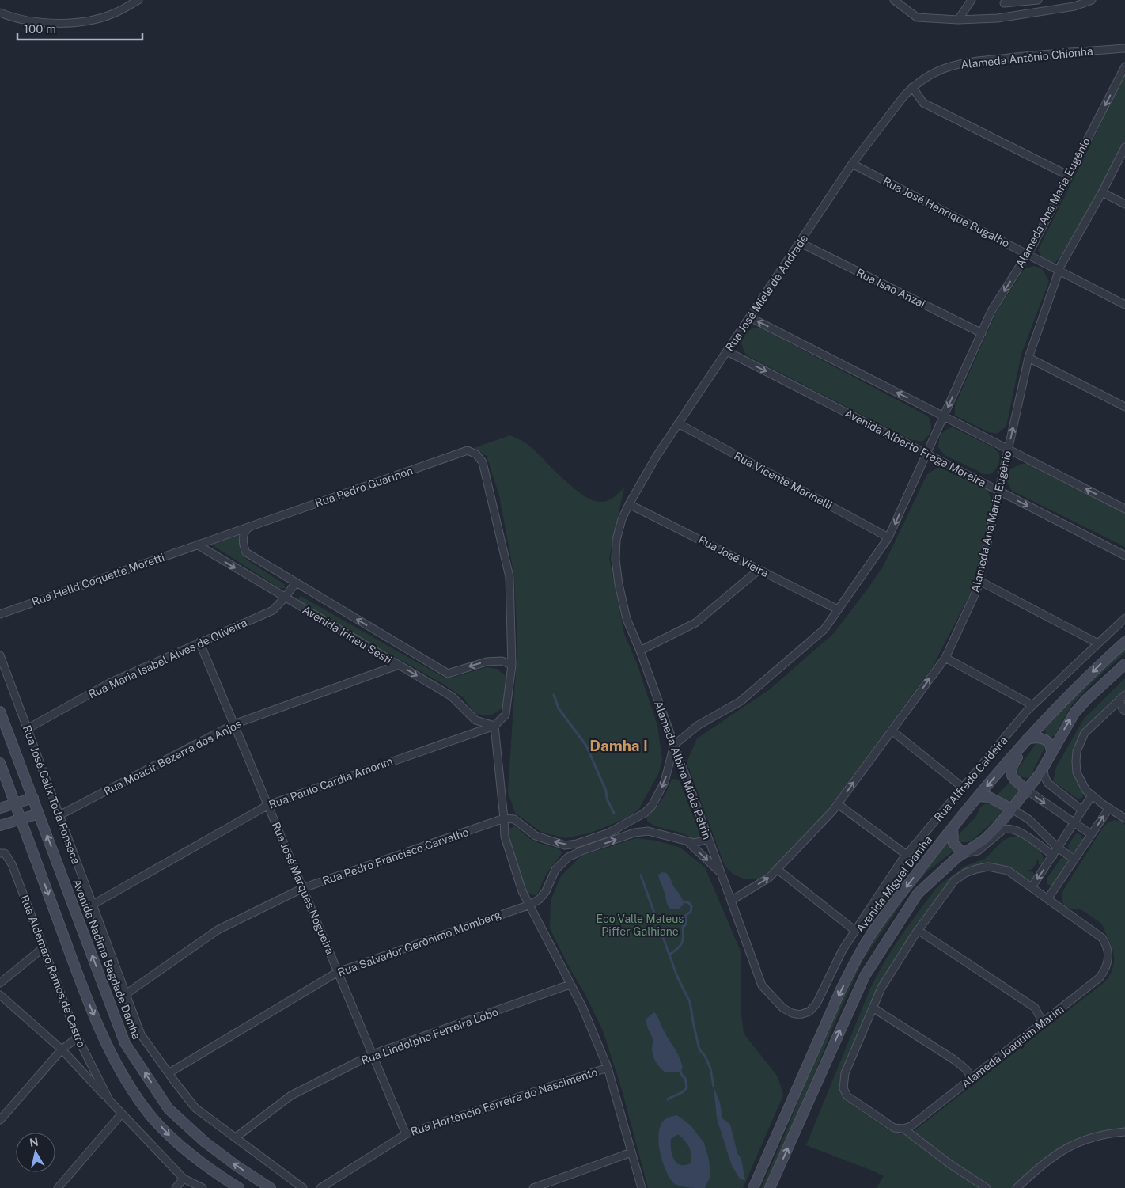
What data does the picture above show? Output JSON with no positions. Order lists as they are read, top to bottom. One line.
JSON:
{"streets":{"street":["Alameda Antônio Chionha","Alameda Ana Maria Eugênio","Rua José Henrique Bugalho","Rua Isao Anzai","Rua José Miele de Andrade","Avenida Alberto Fraga Moreira","Rua Vicente Marinelli","Rua Pedro Guarinon","Rua José Vieira","Rua Helid Coquette Moretti","Avenida Irineu Sesti","Rua Maria Isabel Alves de Oliveira","Rua Moacir Bezerra dos Anjos","Alameda Albina Miola Petrin","Rua Alfredo Caldeira","Rua Paulo Cardia Amorim","Rua José Calix Toda Fonseca","Rua Pedro Francisco Carvalho","Avenida Miguel Damha","Rua José Marques Nogueira","Rua Salvador Gerônimo Momberg","Avenida Nadima Bagdade Damha","Rua Aldemaro Ramos de Castro","Rua Lindolpho Ferreira Lobo","Alameda Joaquim Marim","Rua Hortêncio Ferreira do Nascimento"]},"crossings":[["Alameda Antônio Chionha","Rua José Miele de Andrade"],["Alameda Ana Maria Eugênio","Rua José Henrique Bugalho"],["Alameda Ana Maria Eugênio","Rua Isao Anzai"],["Alameda Ana Maria Eugênio","Avenida Alberto Fraga Moreira"],["Alameda Ana Maria Eugênio","Rua Vicente Marinelli"],["Alameda Ana Maria Eugênio","Rua José Vieira"],["Alameda Ana Maria Eugênio","Alameda Albina Miola Petrin"],["Rua José Henrique Bugalho","Rua José Miele de Andrade"],["Rua Isao Anzai","Rua José Miele de Andrade"],["Rua José Miele de Andrade","Avenida Alberto Fraga Moreira"],["Rua José Miele de Andrade","Rua Vicente Marinelli"],["Rua José Miele de Andrade","Rua José Vieira"],["Rua José Miele de Andrade","Alameda Albina Miola Petrin"],["Rua Pedro Guarinon","Rua Helid Coquette Moretti"],["Rua Pedro Guarinon","Avenida Irineu Sesti"],["Rua José Vieira","Alameda Albina Miola Petrin"],["Rua Helid Coquette Moretti","Avenida Irineu Sesti"],["Avenida Irineu Sesti","Rua Maria Isabel Alves de Oliveira"],["Avenida Irineu Sesti","Rua Moacir Bezerra dos Anjos"],["Avenida Irineu Sesti","Rua Paulo Cardia Amorim"],["Rua Maria Isabel Alves de Oliveira","Rua José Calix Toda Fonseca"],["Rua Maria Isabel Alves de Oliveira","Rua José Marques Nogueira"],["Rua Moacir Bezerra dos Anjos","Rua José Calix Toda Fonseca"],["Rua Moacir Bezerra dos Anjos","Rua José Marques Nogueira"],["Alameda Albina Miola Petrin","Rua Alfredo Caldeira"],["Rua Paulo Cardia Amorim","Rua José Calix Toda Fonseca"],["Rua Paulo Cardia Amorim","Rua José Marques Nogueira"],["Rua José Calix Toda Fonseca","Rua Pedro Francisco Carvalho"],["Rua José Calix Toda Fonseca","Rua Salvador Gerônimo Momberg"],["Rua José Calix Toda Fonseca","Rua Lindolpho Ferreira Lobo"],["Rua Pedro Francisco Carvalho","Rua José Marques Nogueira"],["Rua José Marques Nogueira","Rua Salvador Gerônimo Momberg"],["Rua José Marques Nogueira","Rua Lindolpho Ferreira Lobo"],["Rua José Marques Nogueira","Rua Hortêncio Ferreira do Nascimento"]],"districts":["Damha I"],"parks":["Eco Valle Mateus Piffer Galhiane"],"scale_bar":"100 m","north":"top"}
